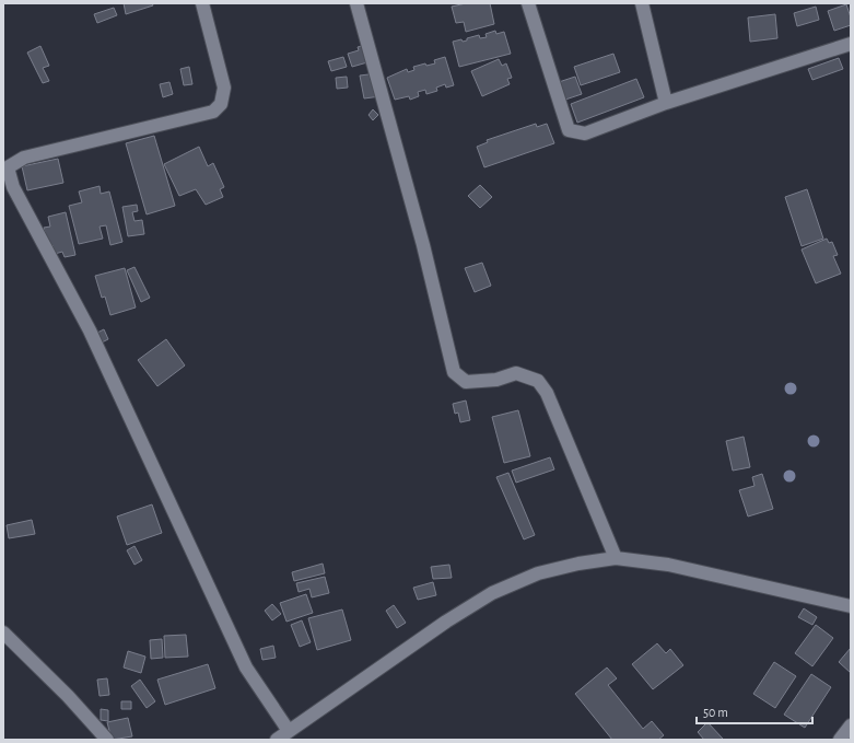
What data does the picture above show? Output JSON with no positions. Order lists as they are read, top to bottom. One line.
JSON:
{"scale_bar":"50 m"}
